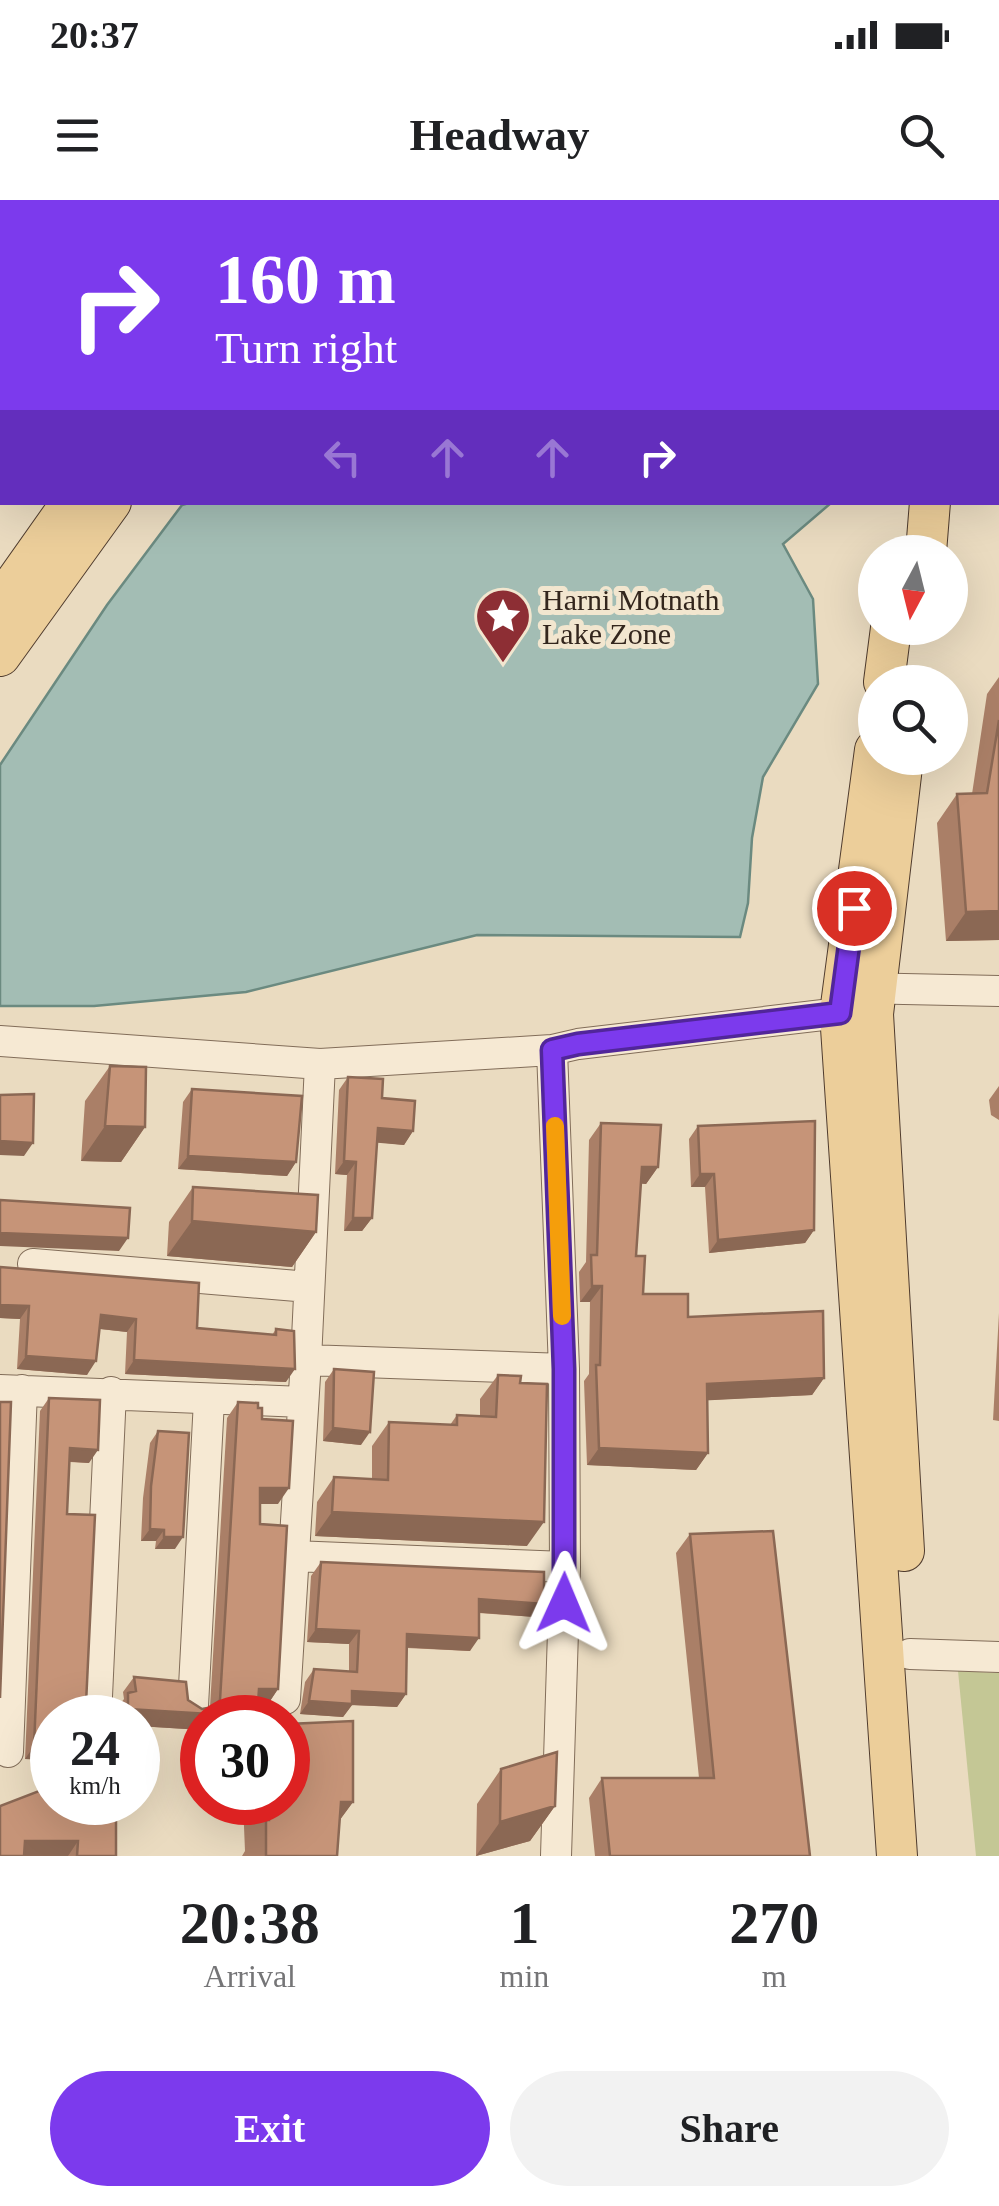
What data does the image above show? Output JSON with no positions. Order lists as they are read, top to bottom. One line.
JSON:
{"places":{"place":["Harni Motnath Lake Zone"]},"north":"bottom","page":{"status":"20:37","header":"Headway","turn":["160 m","Turn right"],"speed":"24 km/h","limit":"30","eta":["20:38","Arrival","1","min","270","m"],"buttons":["Exit","Share"]}}
